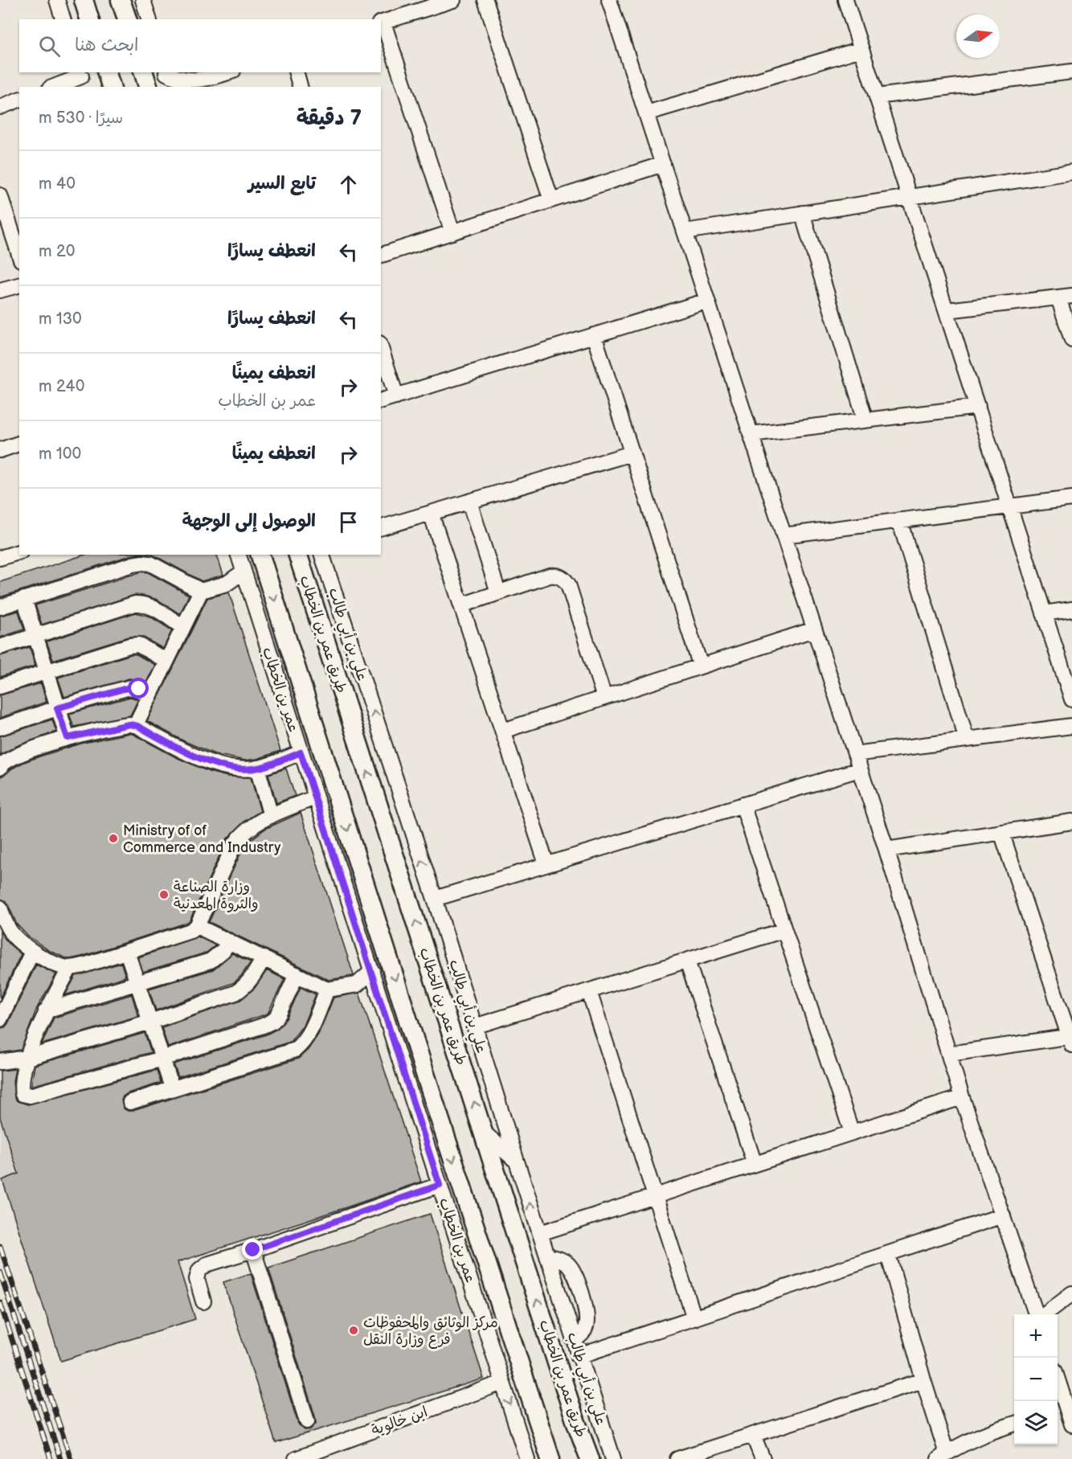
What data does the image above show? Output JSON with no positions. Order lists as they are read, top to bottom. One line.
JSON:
{"streets":{"main road":["طريق عمر بن الخطاب"],"street":["علي بن أبي طالب","عمر بن الخطاب","ابن خالوية"]},"crossings":[["عمر بن الخطاب","ابن خالوية"]],"places":["Ministry of of Commerce and Industry","وزارة الصناعة والثروة المعدنية","مركز الوثائق والمحفوظات فرع وزارة النقل"],"north":"right","page":{"search":"ابحث هنا","heading":["7 دقيقة","سيرًا · 530 m"],"list":[["تابع السير","40 m"],["انعطف يسارًا","20 m"],["انعطف يسارًا","130 m"],["انعطف يمينًا","عمر بن الخطاب","240 m"],["انعطف يمينًا","100 m"],"الوصول إلى الوجهة"],"map_buttons":["+","−"]}}
